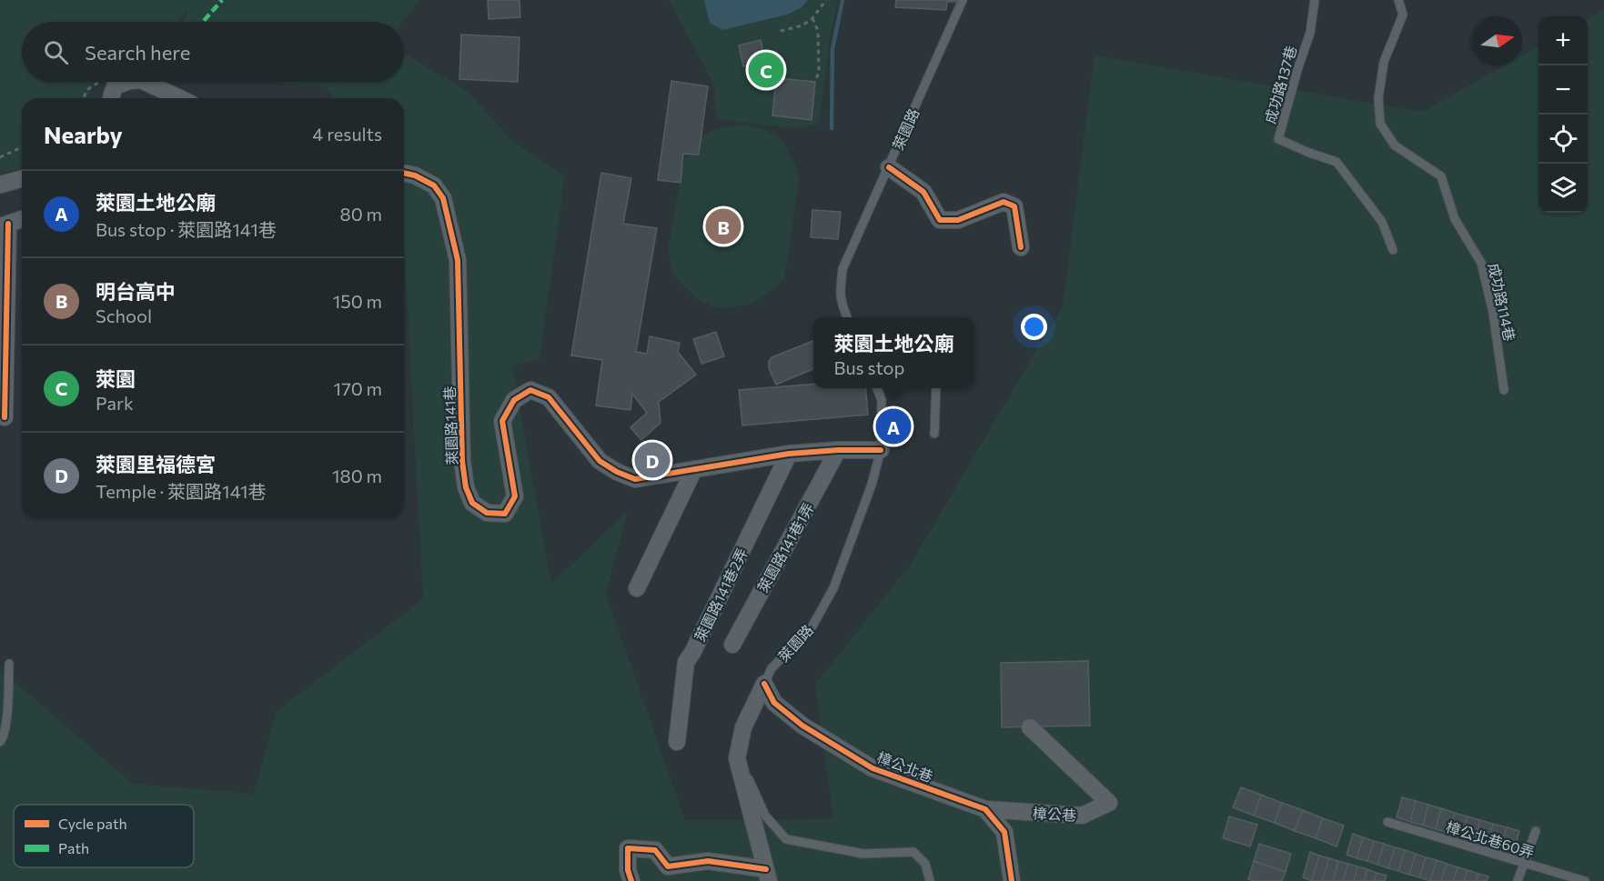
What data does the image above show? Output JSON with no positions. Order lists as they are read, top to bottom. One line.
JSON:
{"streets":{"street":["萊園路","萊園路141巷","萊園路141巷1弄","萊園路141巷2弄","樟公北巷","樟公巷"],"lane":["成功路137巷","成功路114巷","樟公北巷60弄"]},"crossings":[["萊園路","萊園路141巷"],["萊園路","樟公北巷"],["萊園路141巷","萊園路141巷1弄"],["萊園路141巷","萊園路141巷2弄"],["樟公北巷","樟公巷"]],"legend":["Cycle path","Path"],"north":"right","page":{"map_buttons":["+","−"],"search":"Search here","pins":["C","B","A","D"],"heading":["Nearby","4 results"],"list":[{"mark":"A","name":"萊園土地公廟","note":"Bus stop · 萊園路141巷","value":"80 m"},{"mark":"B","name":"明台高中","note":"School","value":"150 m"},{"mark":"C","name":"萊園","note":"Park","value":"170 m"},{"mark":"D","name":"萊園里福德宮","note":"Temple · 萊園路141巷","value":"180 m"}],"popup":["萊園土地公廟","Bus stop"]}}
